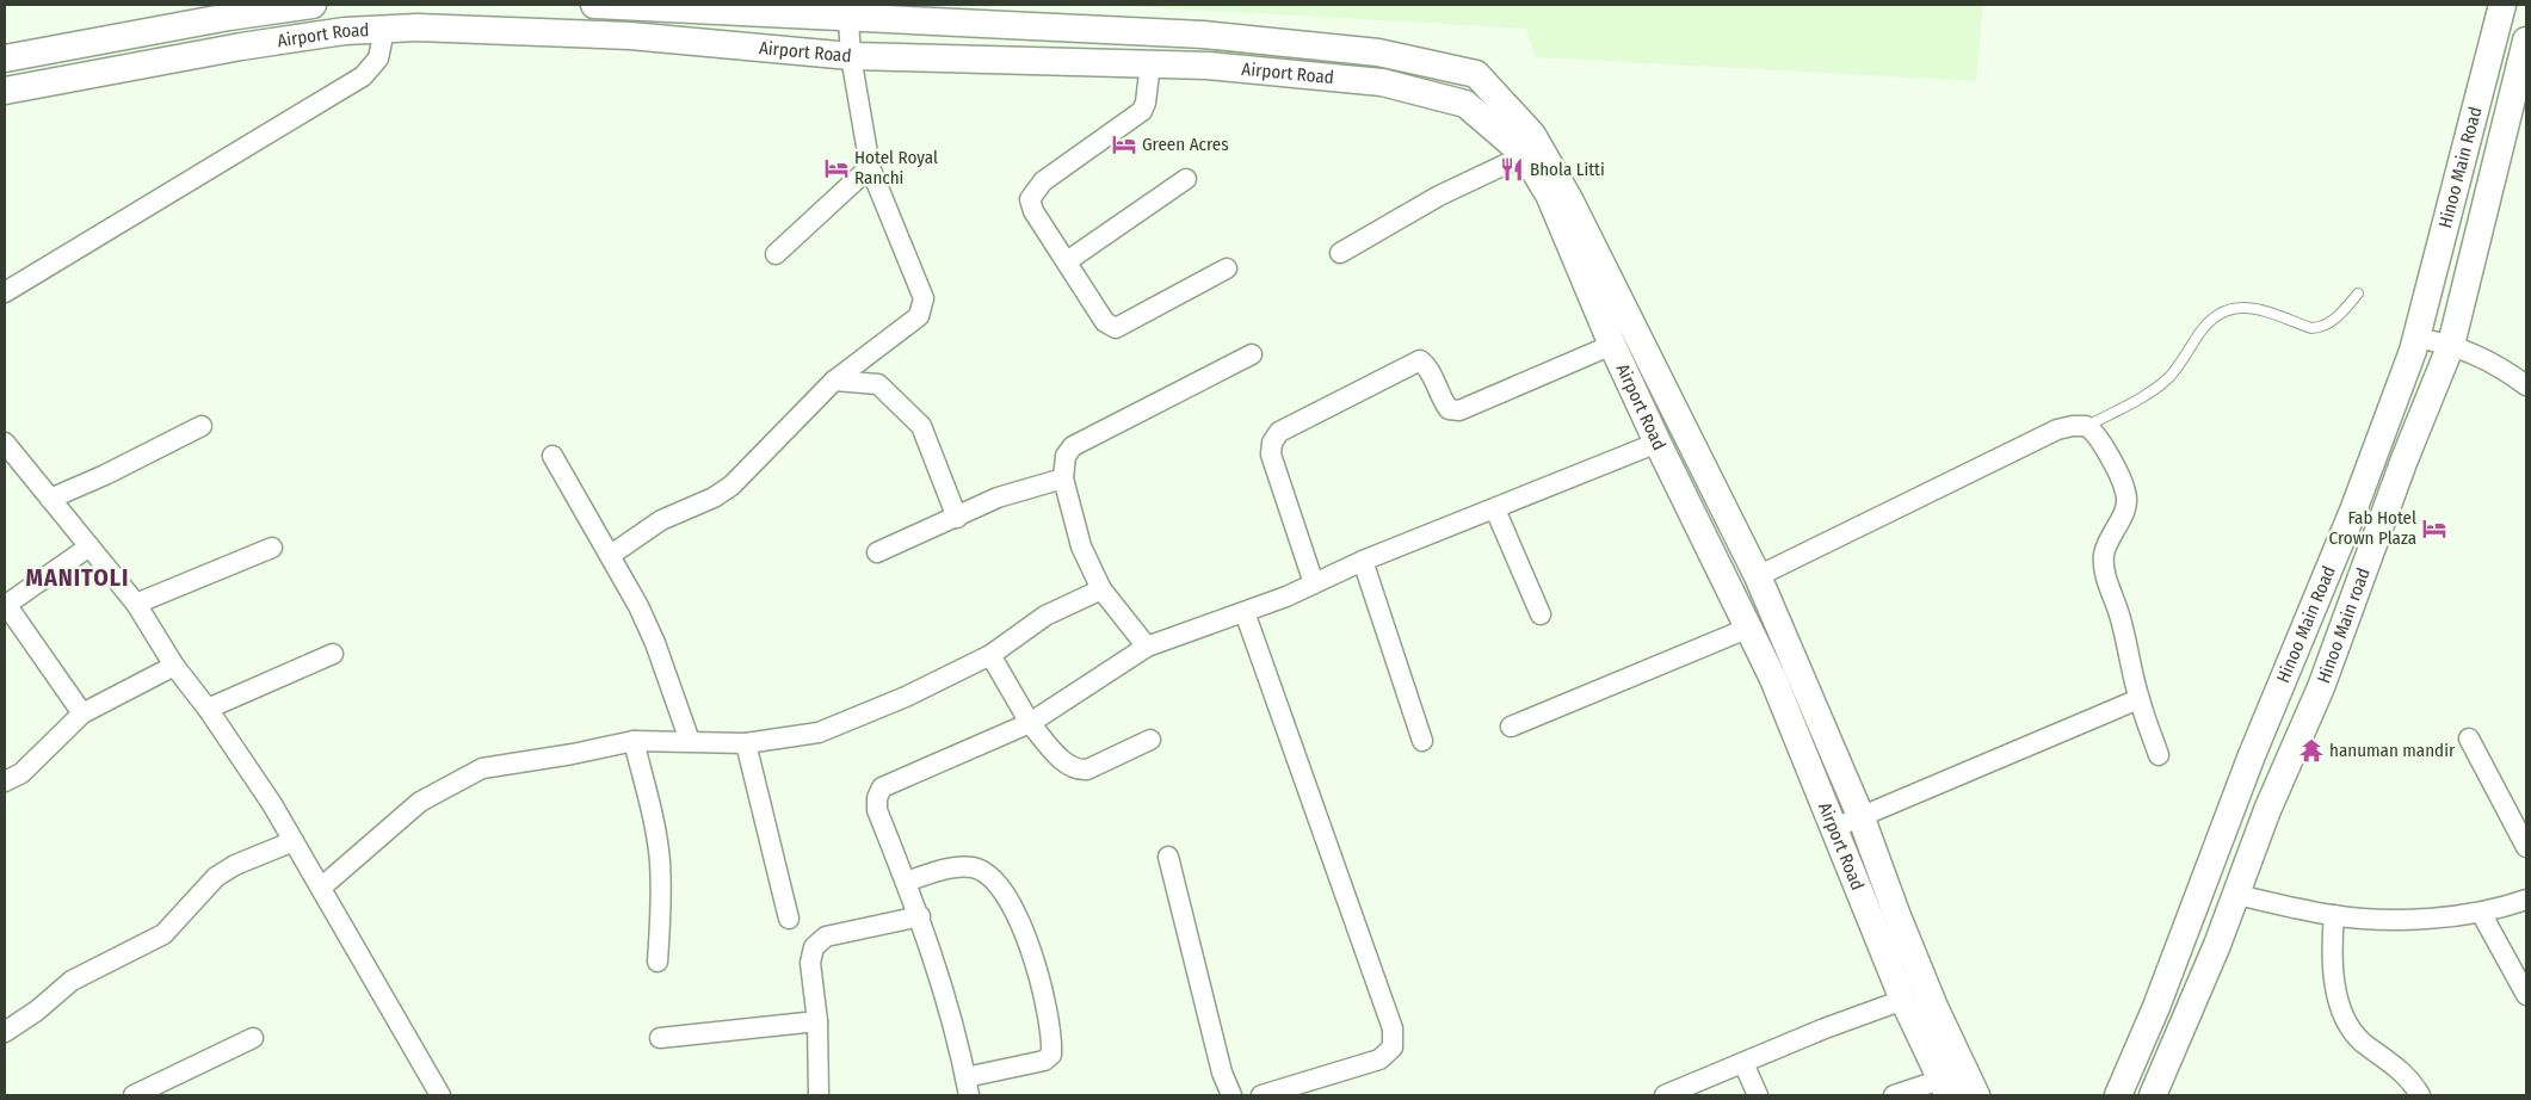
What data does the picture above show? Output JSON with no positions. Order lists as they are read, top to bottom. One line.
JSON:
{"streets":{"street":["Airport Road","Hinoo Main Road","Hinoo Main road"]},"districts":["MANITOLI"],"places":{"hotel":["Green Acres","Hotel Royal Ranchi","Fab Hotel Crown Plaza"],"restaurant":["Bhola Litti"],"temple":["hanuman mandir"]}}
